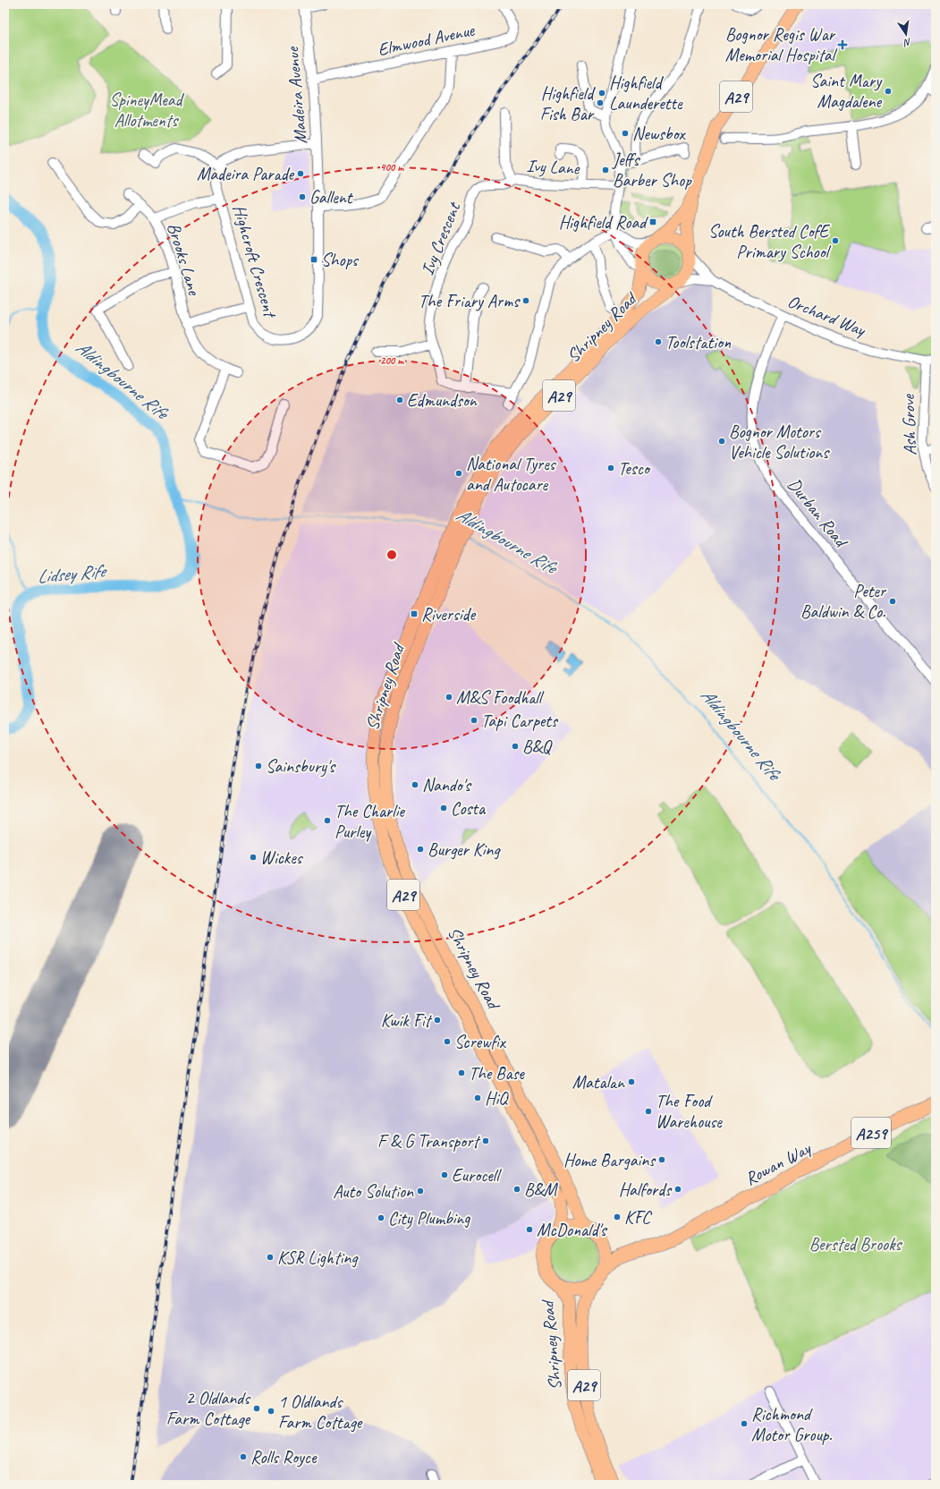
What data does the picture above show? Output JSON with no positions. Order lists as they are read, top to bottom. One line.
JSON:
{"streets":{"highway":["A259","Rowan Way"],"main road":["A29","Shripney Road"],"street":["Elmwood Avenue","Madeira Avenue","Ivy Lane","Ivy Crescent","Brooks Lane","Highcroft Crescent","Orchard Way","Ash Grove","Durban Road"]},"crossings":[["Elmwood Avenue","Madeira Avenue"],["Madeira Avenue","Highcroft Crescent"],["Ivy Lane","Ivy Crescent"],["Brooks Lane","Highcroft Crescent"],["Orchard Way","Ash Grove"],["Orchard Way","Durban Road"],["Shripney Road","Rowan Way"]],"water":["Aldingbourne Rife","Lidsey Rife"],"parks":["SpineyMead Allotments","Bersted Brooks"],"places":{"health":["Bognor Regis War Memorial Hospital"],"other":["Saint Mary Magdalene","Highfield Launderette","Highfield Fish Bar","Newsbox","Jeffs Barber Shop","Madeira Parade","Gallent","South Bersted CofE Primary School","The Friary Arms","Toolstation","Edmundson","Bognor Motors Vehicle Solutions","Tesco","National Tyres and Autocare","Peter Baldwin & Co.","M&S Foodhall","Tapi Carpets","B&Q","Sainsbury's","Nando's","Costa","The Charlie Purley","Burger King","Wickes","Kwik Fit","Screwfix","The Base","Matalan","HiQ","The Food Warehouse","F & G Transport","Home Bargains","Eurocell","B&M","Halfords","Auto Solution","KFC","City Plumbing","McDonald's","KSR Lighting","2 Oldlands Farm Cottage","1 Oldlands Farm Cottage","Richmond Motor Group.","Rolls Royce"],"transit":["Highfield Road","Shops","Riverside"]},"north":"bottom","rings":["400 m","200 m"]}
